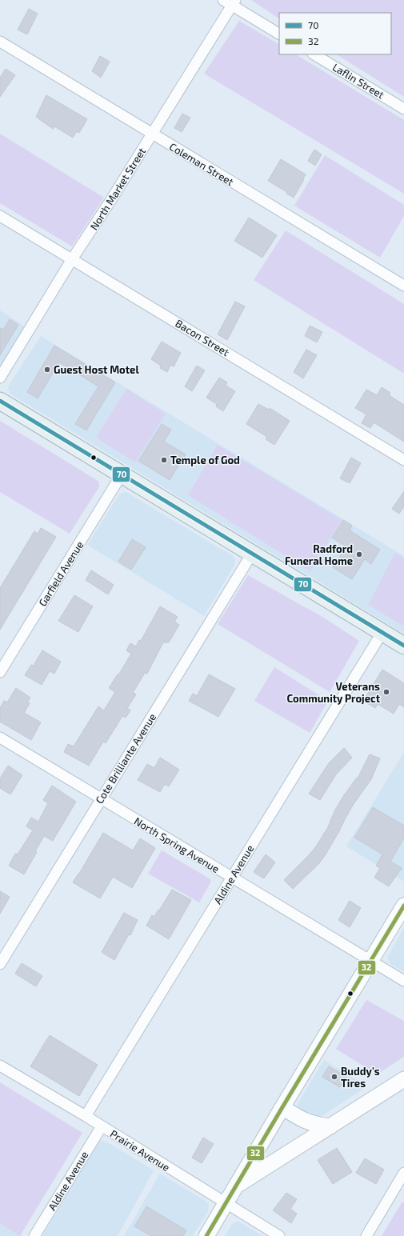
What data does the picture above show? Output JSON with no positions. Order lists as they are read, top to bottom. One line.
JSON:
{"streets":{"street":["Laflin Street","Coleman Street","North Market Street","Bacon Street","Garfield Avenue","Cote Brilliante Avenue","North Spring Avenue","Aldine Avenue","Prairie Avenue"]},"crossings":[["Coleman Street","North Market Street"],["North Market Street","Bacon Street"],["Cote Brilliante Avenue","North Spring Avenue"],["North Spring Avenue","Aldine Avenue"],["Aldine Avenue","Prairie Avenue"]],"places":["Guest Host Motel","Temple of God","Radford Funeral Home","Veterans Community Project","Buddy's Tires"],"lines":["transit line 70","transit line 32"],"legend":["70","32"]}
